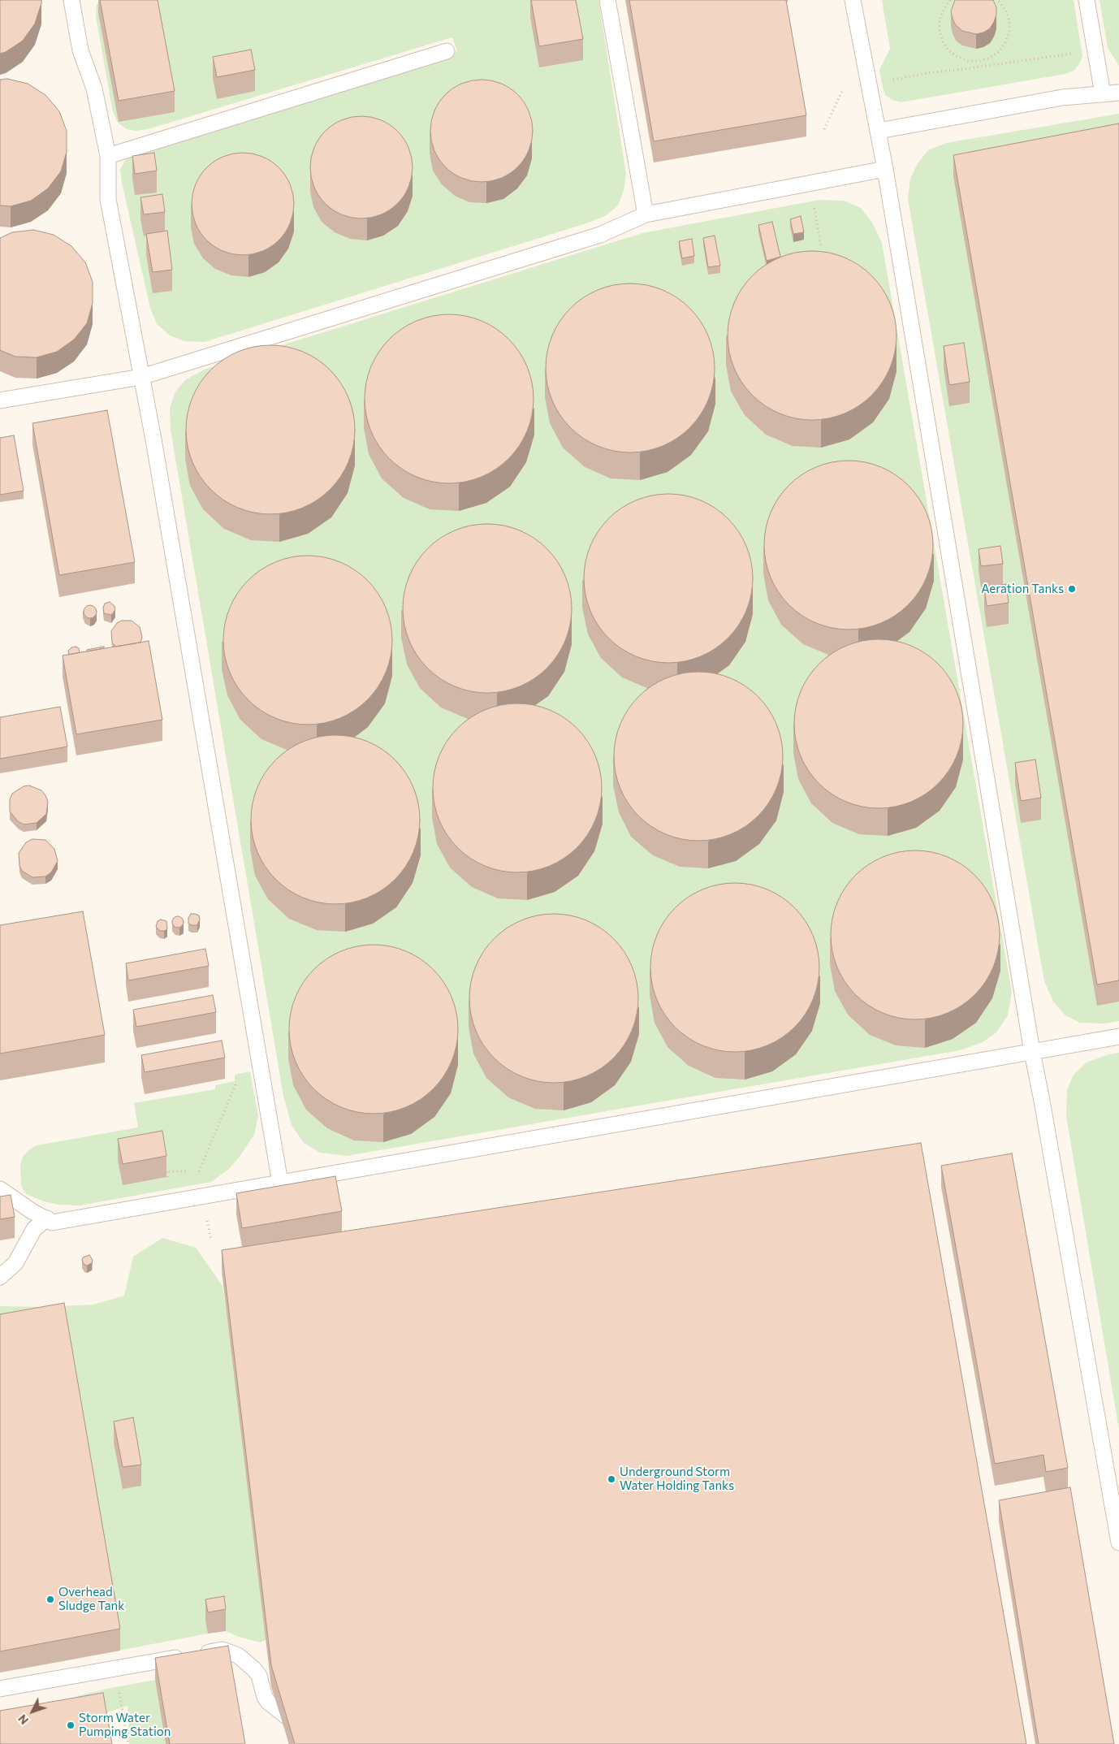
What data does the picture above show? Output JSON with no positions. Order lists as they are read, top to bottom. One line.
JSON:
{"places":["Aeration Tanks","Underground Storm Water Holding Tanks","Overhead Sludge Tank","Storm Water Pumping Station"],"north":"bottom left"}
